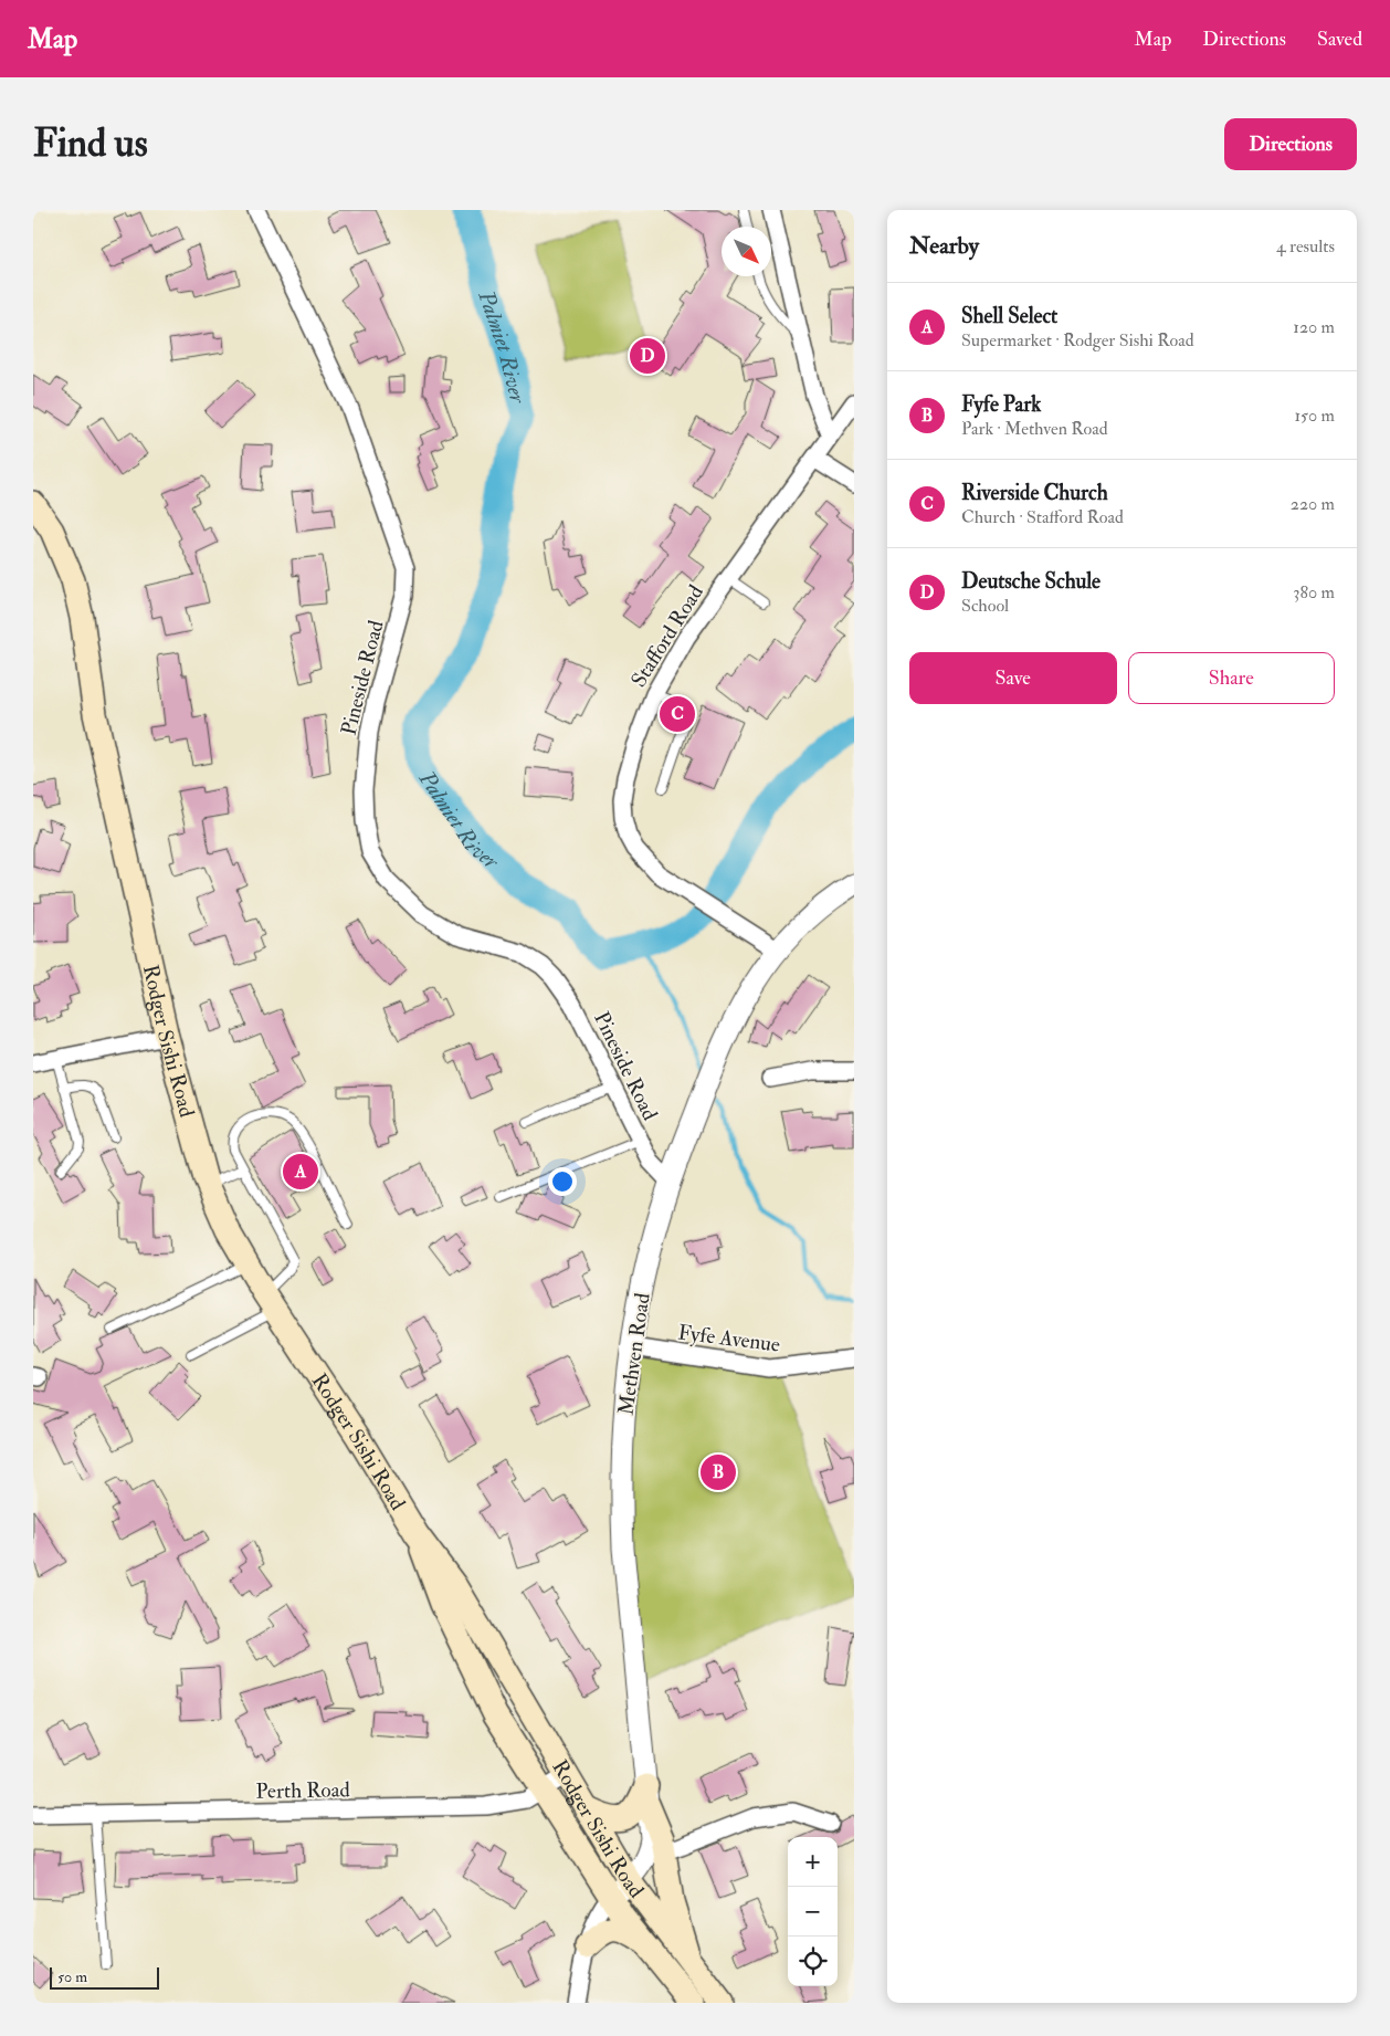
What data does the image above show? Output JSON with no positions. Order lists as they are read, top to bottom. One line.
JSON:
{"streets":{"main road":["Rodger Sishi Road"],"street":["Stafford Road","Pineside Road","Fyfe Avenue","Methven Road","Perth Road"]},"crossings":[["Stafford Road","Methven Road"],["Pineside Road","Methven Road"],["Rodger Sishi Road","Methven Road"],["Rodger Sishi Road","Perth Road"],["Fyfe Avenue","Methven Road"]],"water":["Palmiet River"],"scale_bar":"50 m","north":"bottom right","page":{"header":"Map","nav":["Map","Directions","Saved"],"buttons":["Directions",["Save","Share"]],"title":"Find us","heading":["Nearby","4 results"],"list":[{"mark":"A","name":"Shell Select","note":"Supermarket · Rodger Sishi Road","value":"120 m"},{"mark":"B","name":"Fyfe Park","note":"Park · Methven Road","value":"150 m"},{"mark":"C","name":"Riverside Church","note":"Church · Stafford Road","value":"220 m"},{"mark":"D","name":"Deutsche Schule","note":"School","value":"380 m"}],"pins":["D","C","A","B"],"map_buttons":["+","−"],"scale":"50 m"}}
